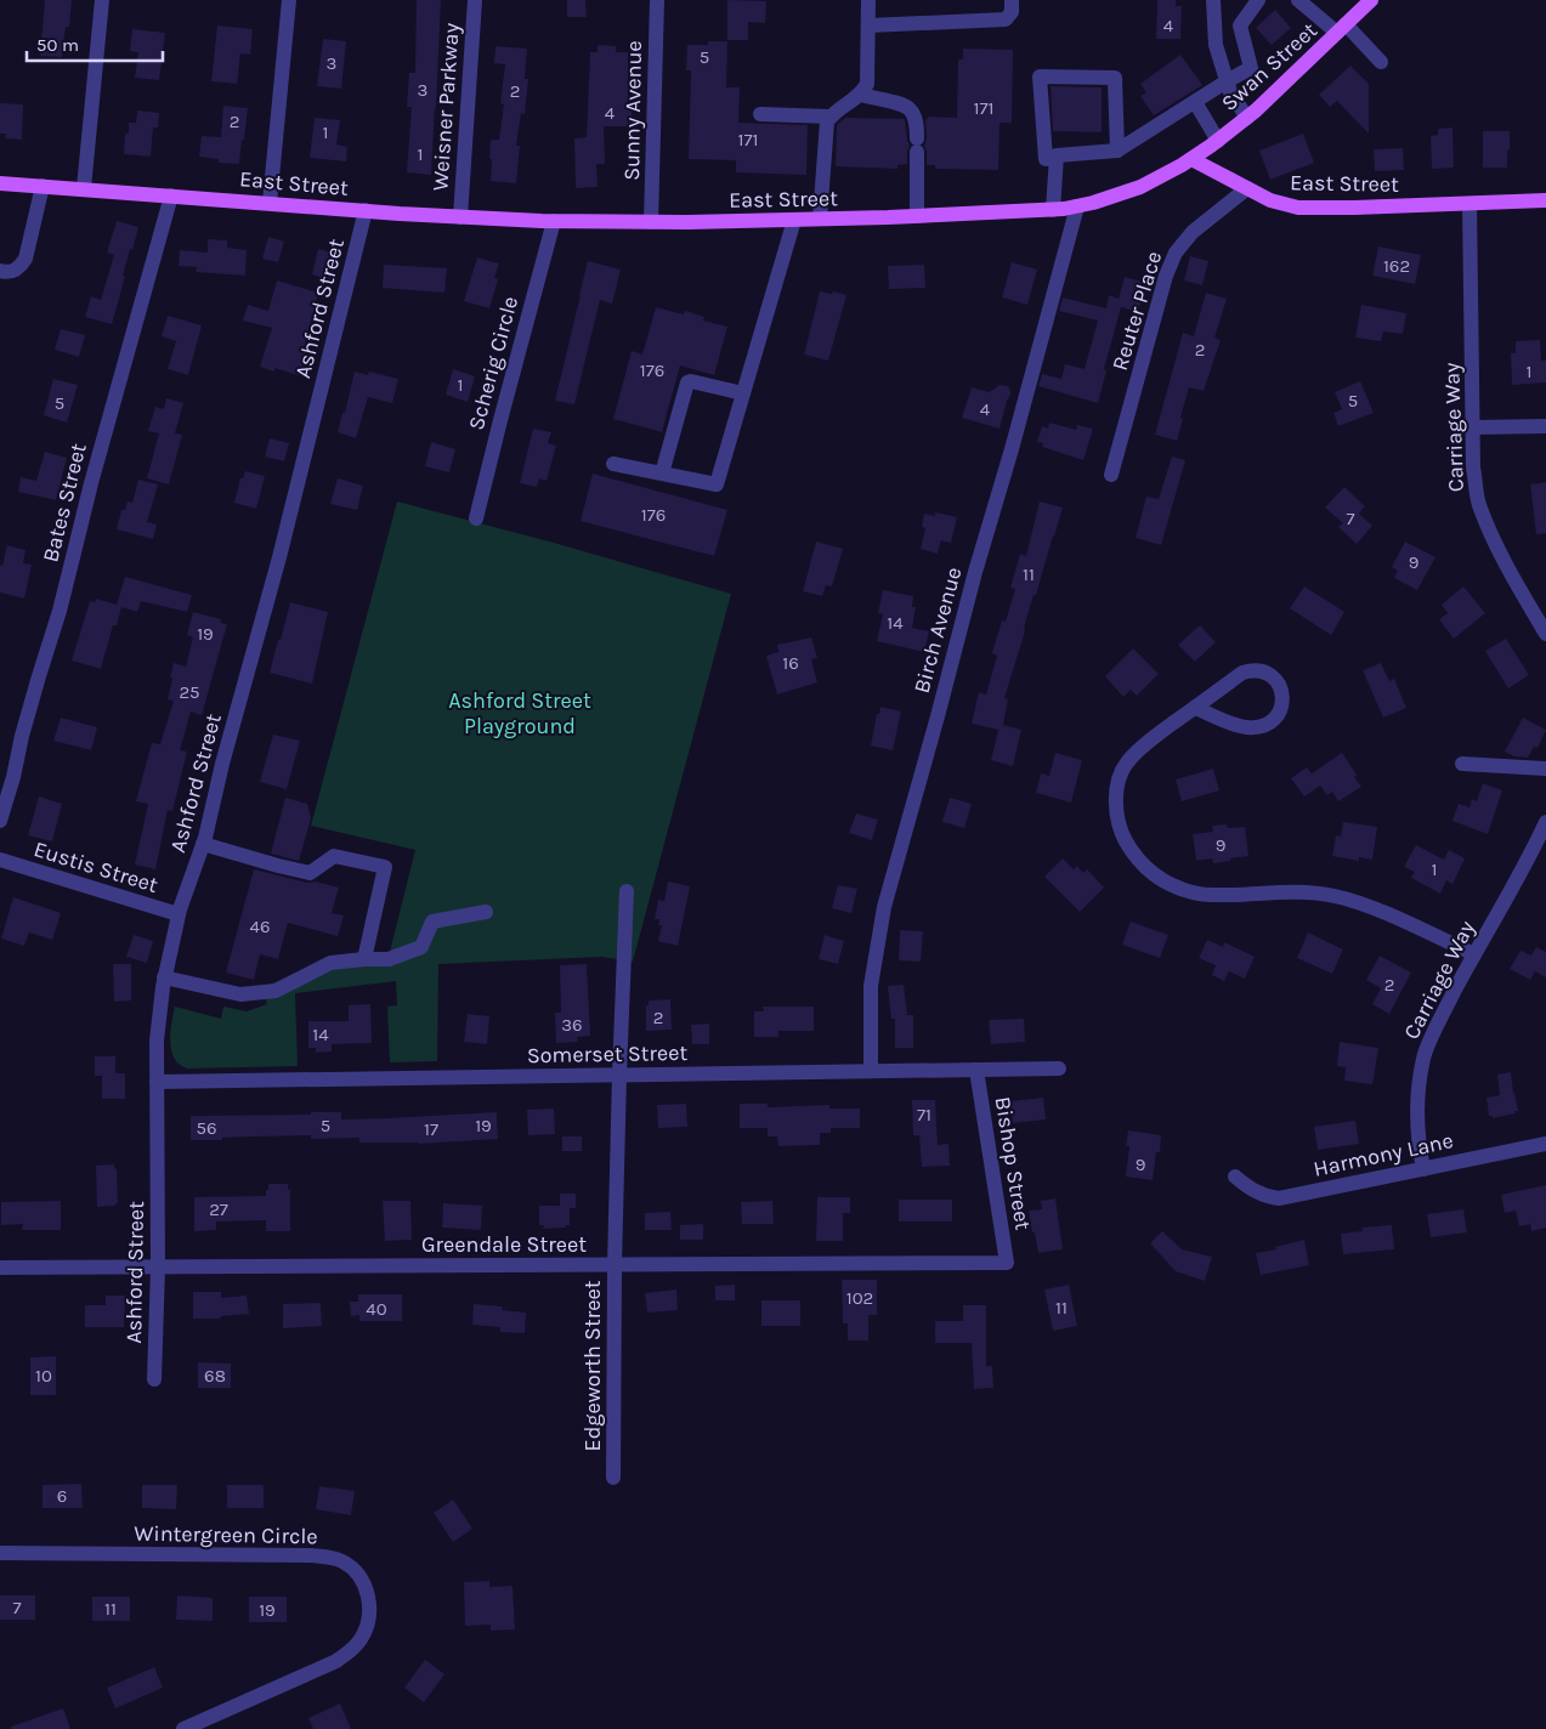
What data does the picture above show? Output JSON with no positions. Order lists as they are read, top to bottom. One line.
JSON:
{"streets":{"main road":["Swan Street","East Street"],"street":["Weisner Parkway","Sunny Avenue","Ashford Street","Reuter Place","Scherig Circle","Carriage Way","Bates Street","Birch Avenue","Eustis Street","Somerset Street","Harmony Lane","Bishop Street","Greendale Street","Edgeworth Street","Wintergreen Circle"]},"crossings":[["Swan Street","East Street"],["Weisner Parkway","East Street"],["Sunny Avenue","East Street"],["East Street","Ashford Street"],["East Street","Reuter Place"],["East Street","Scherig Circle"],["East Street","Carriage Way"],["East Street","Bates Street"],["East Street","Birch Avenue"],["Ashford Street","Eustis Street"],["Ashford Street","Somerset Street"],["Ashford Street","Greendale Street"],["Carriage Way","Harmony Lane"],["Birch Avenue","Somerset Street"],["Somerset Street","Bishop Street"],["Somerset Street","Edgeworth Street"],["Bishop Street","Greendale Street"],["Greendale Street","Edgeworth Street"]],"parks":["Ashford Street Playground"],"house_numbers":["4","5","3","3","2","171","4","2","1","171","1","162","2","176","1","1","5","5","4","176","7","9","11","14","19","16","25","9","1","46","2","2","36","14","71","5","19","56","17","9","27","102","11","40","10","68","6","7","11","19"],"scale_bar":"50 m"}
